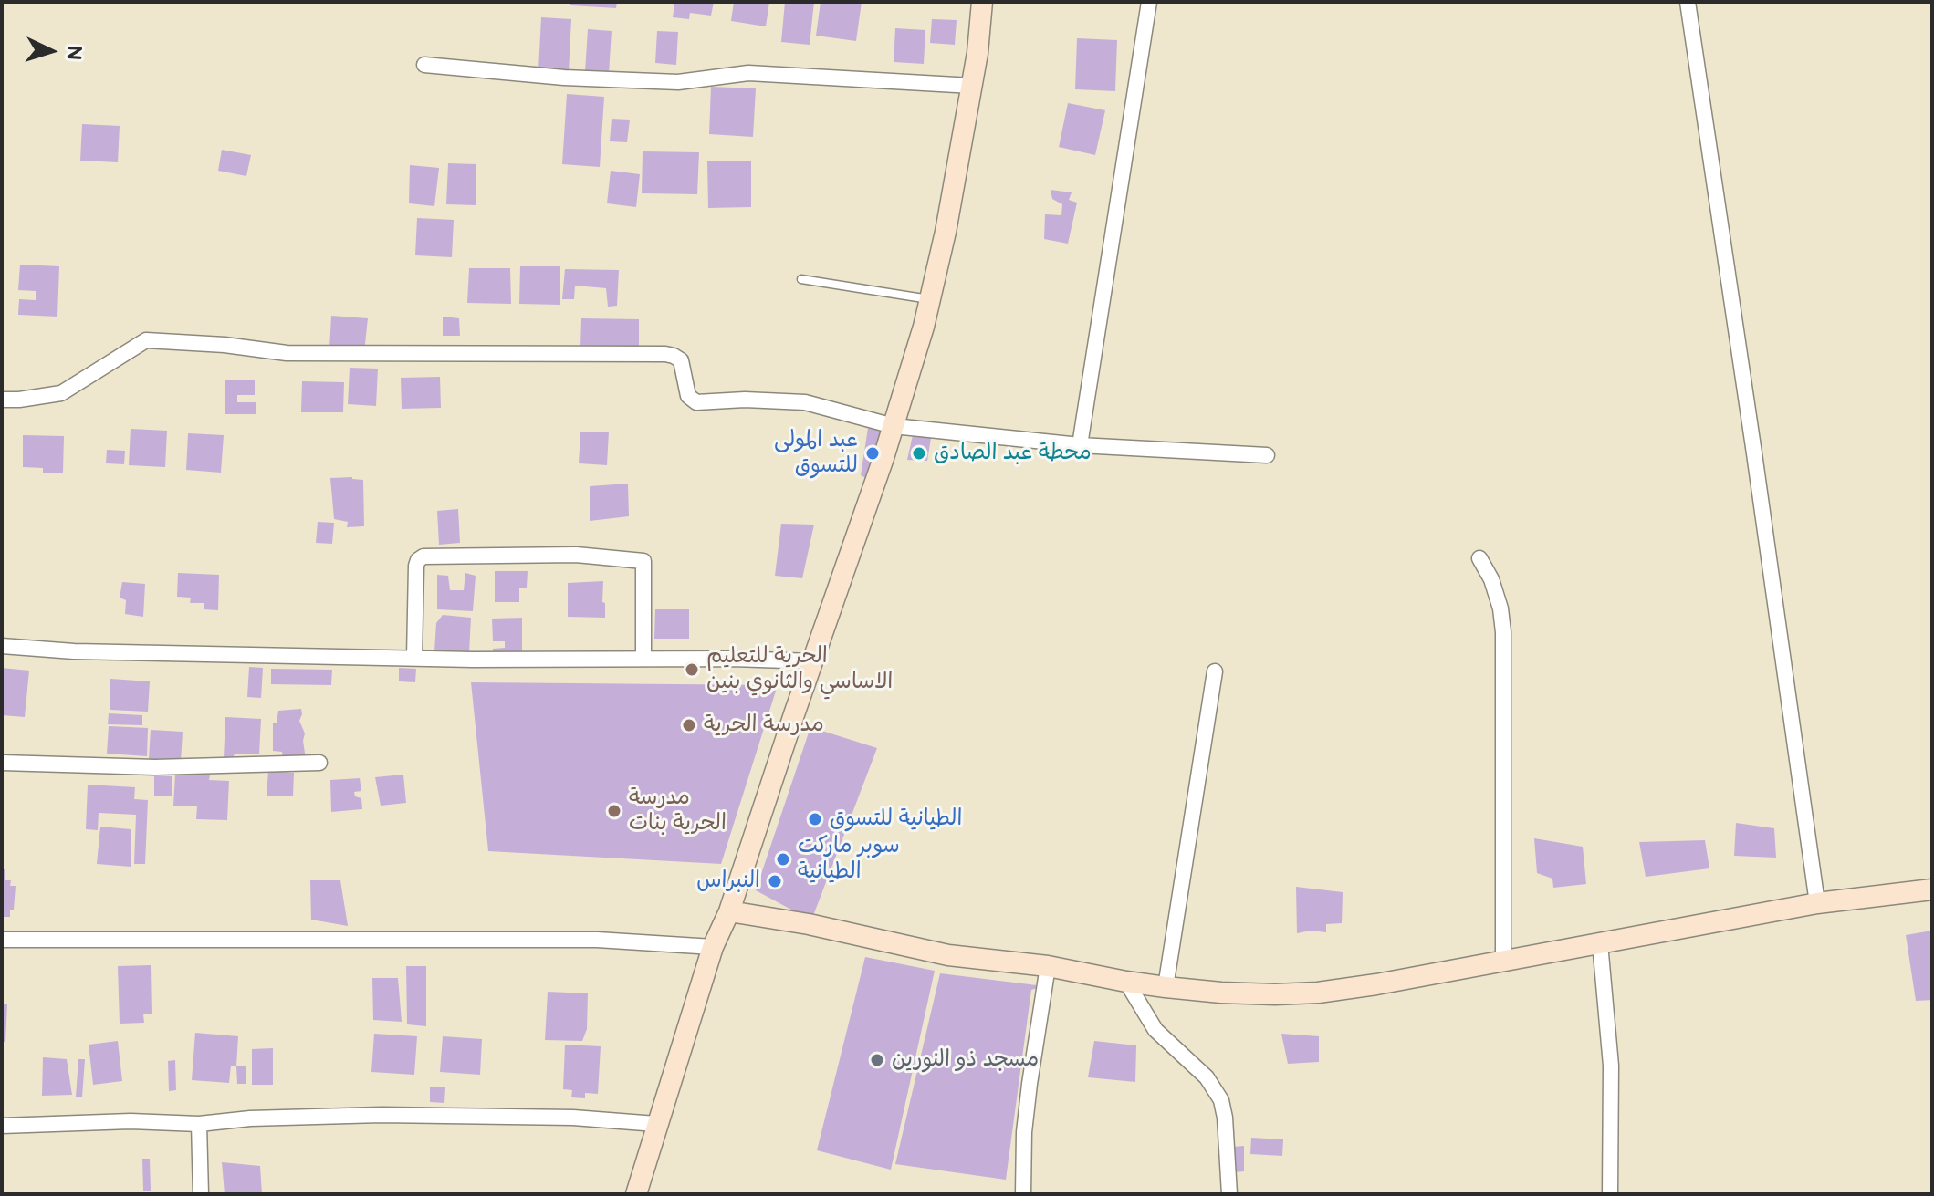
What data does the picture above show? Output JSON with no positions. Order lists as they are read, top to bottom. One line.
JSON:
{"places":["عبد المولى للتسوق","محطة عبد الصادق","الحرية للتعليم الاساسي والثانوي بنين","مدرسة الحرية","مدرسة الحرية بنات","الطيانية للتسوق","سوبر ماركت الطيانية","النبراس","مسجد ذو النورين"],"north":"right"}
